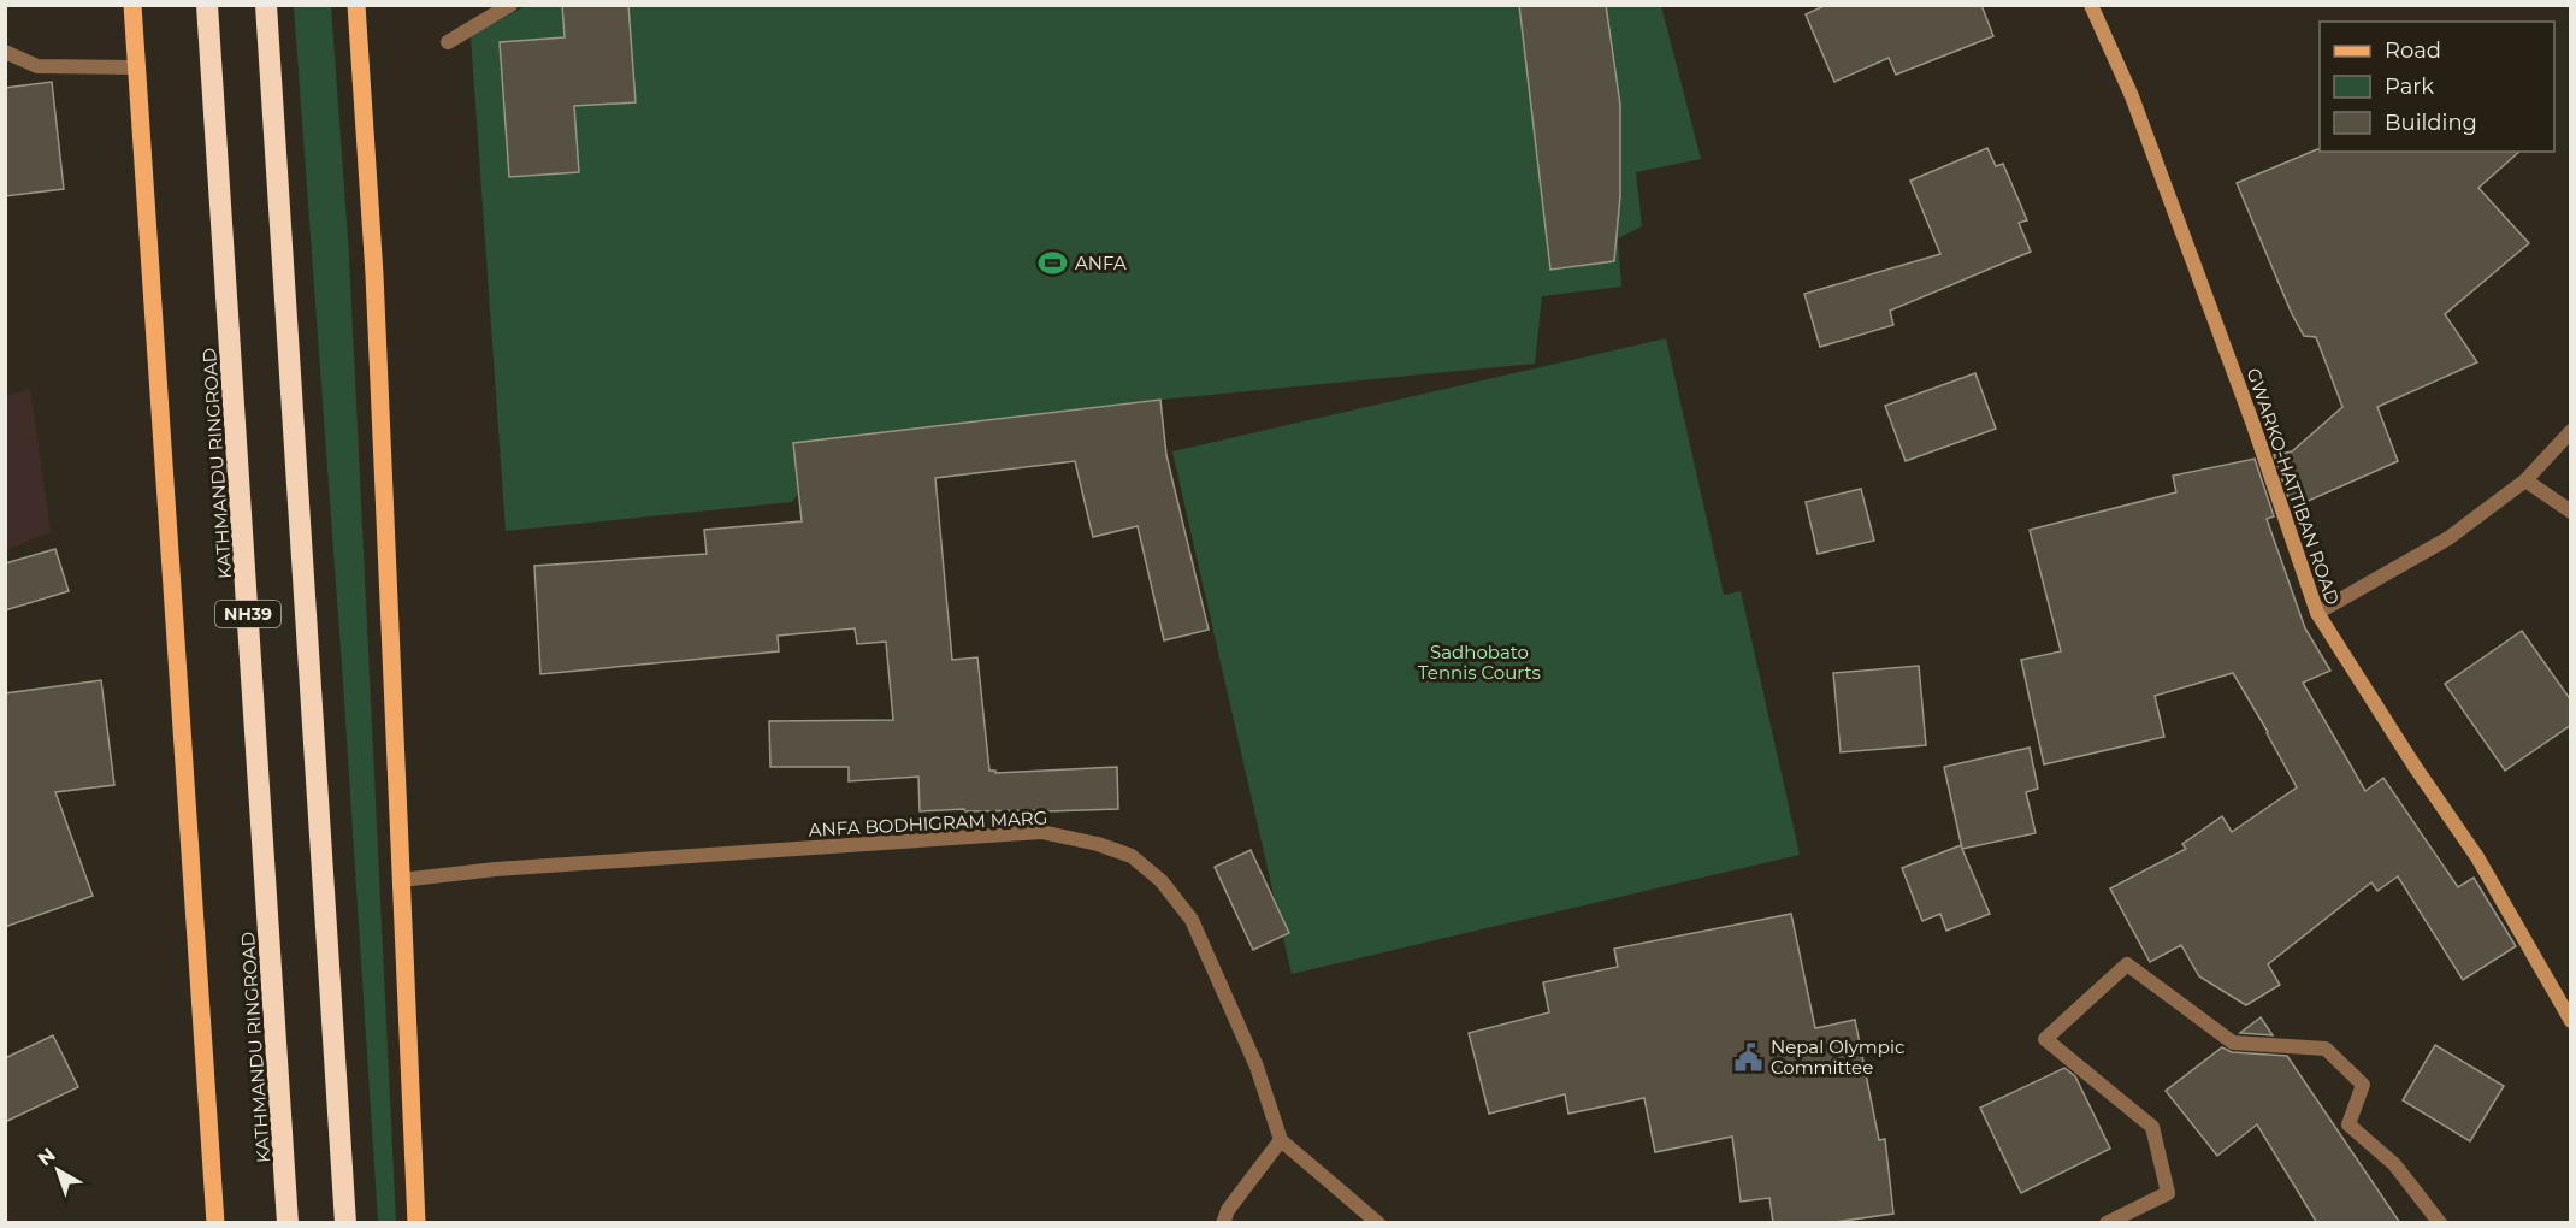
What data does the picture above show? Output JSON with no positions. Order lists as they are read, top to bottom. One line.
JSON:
{"streets":{"highway":["KATHMANDU RINGROAD","NH39"],"main road":["GWARKO-HATTIBAN ROAD"],"street":["ANFA BODHIGRAM MARG"]},"parks":["Sadhobato Tennis Courts"],"places":{"sports":["ANFA"],"public building":["Nepal Olympic Committee"]},"legend":["Road","Park","Building"],"north":"top left"}
